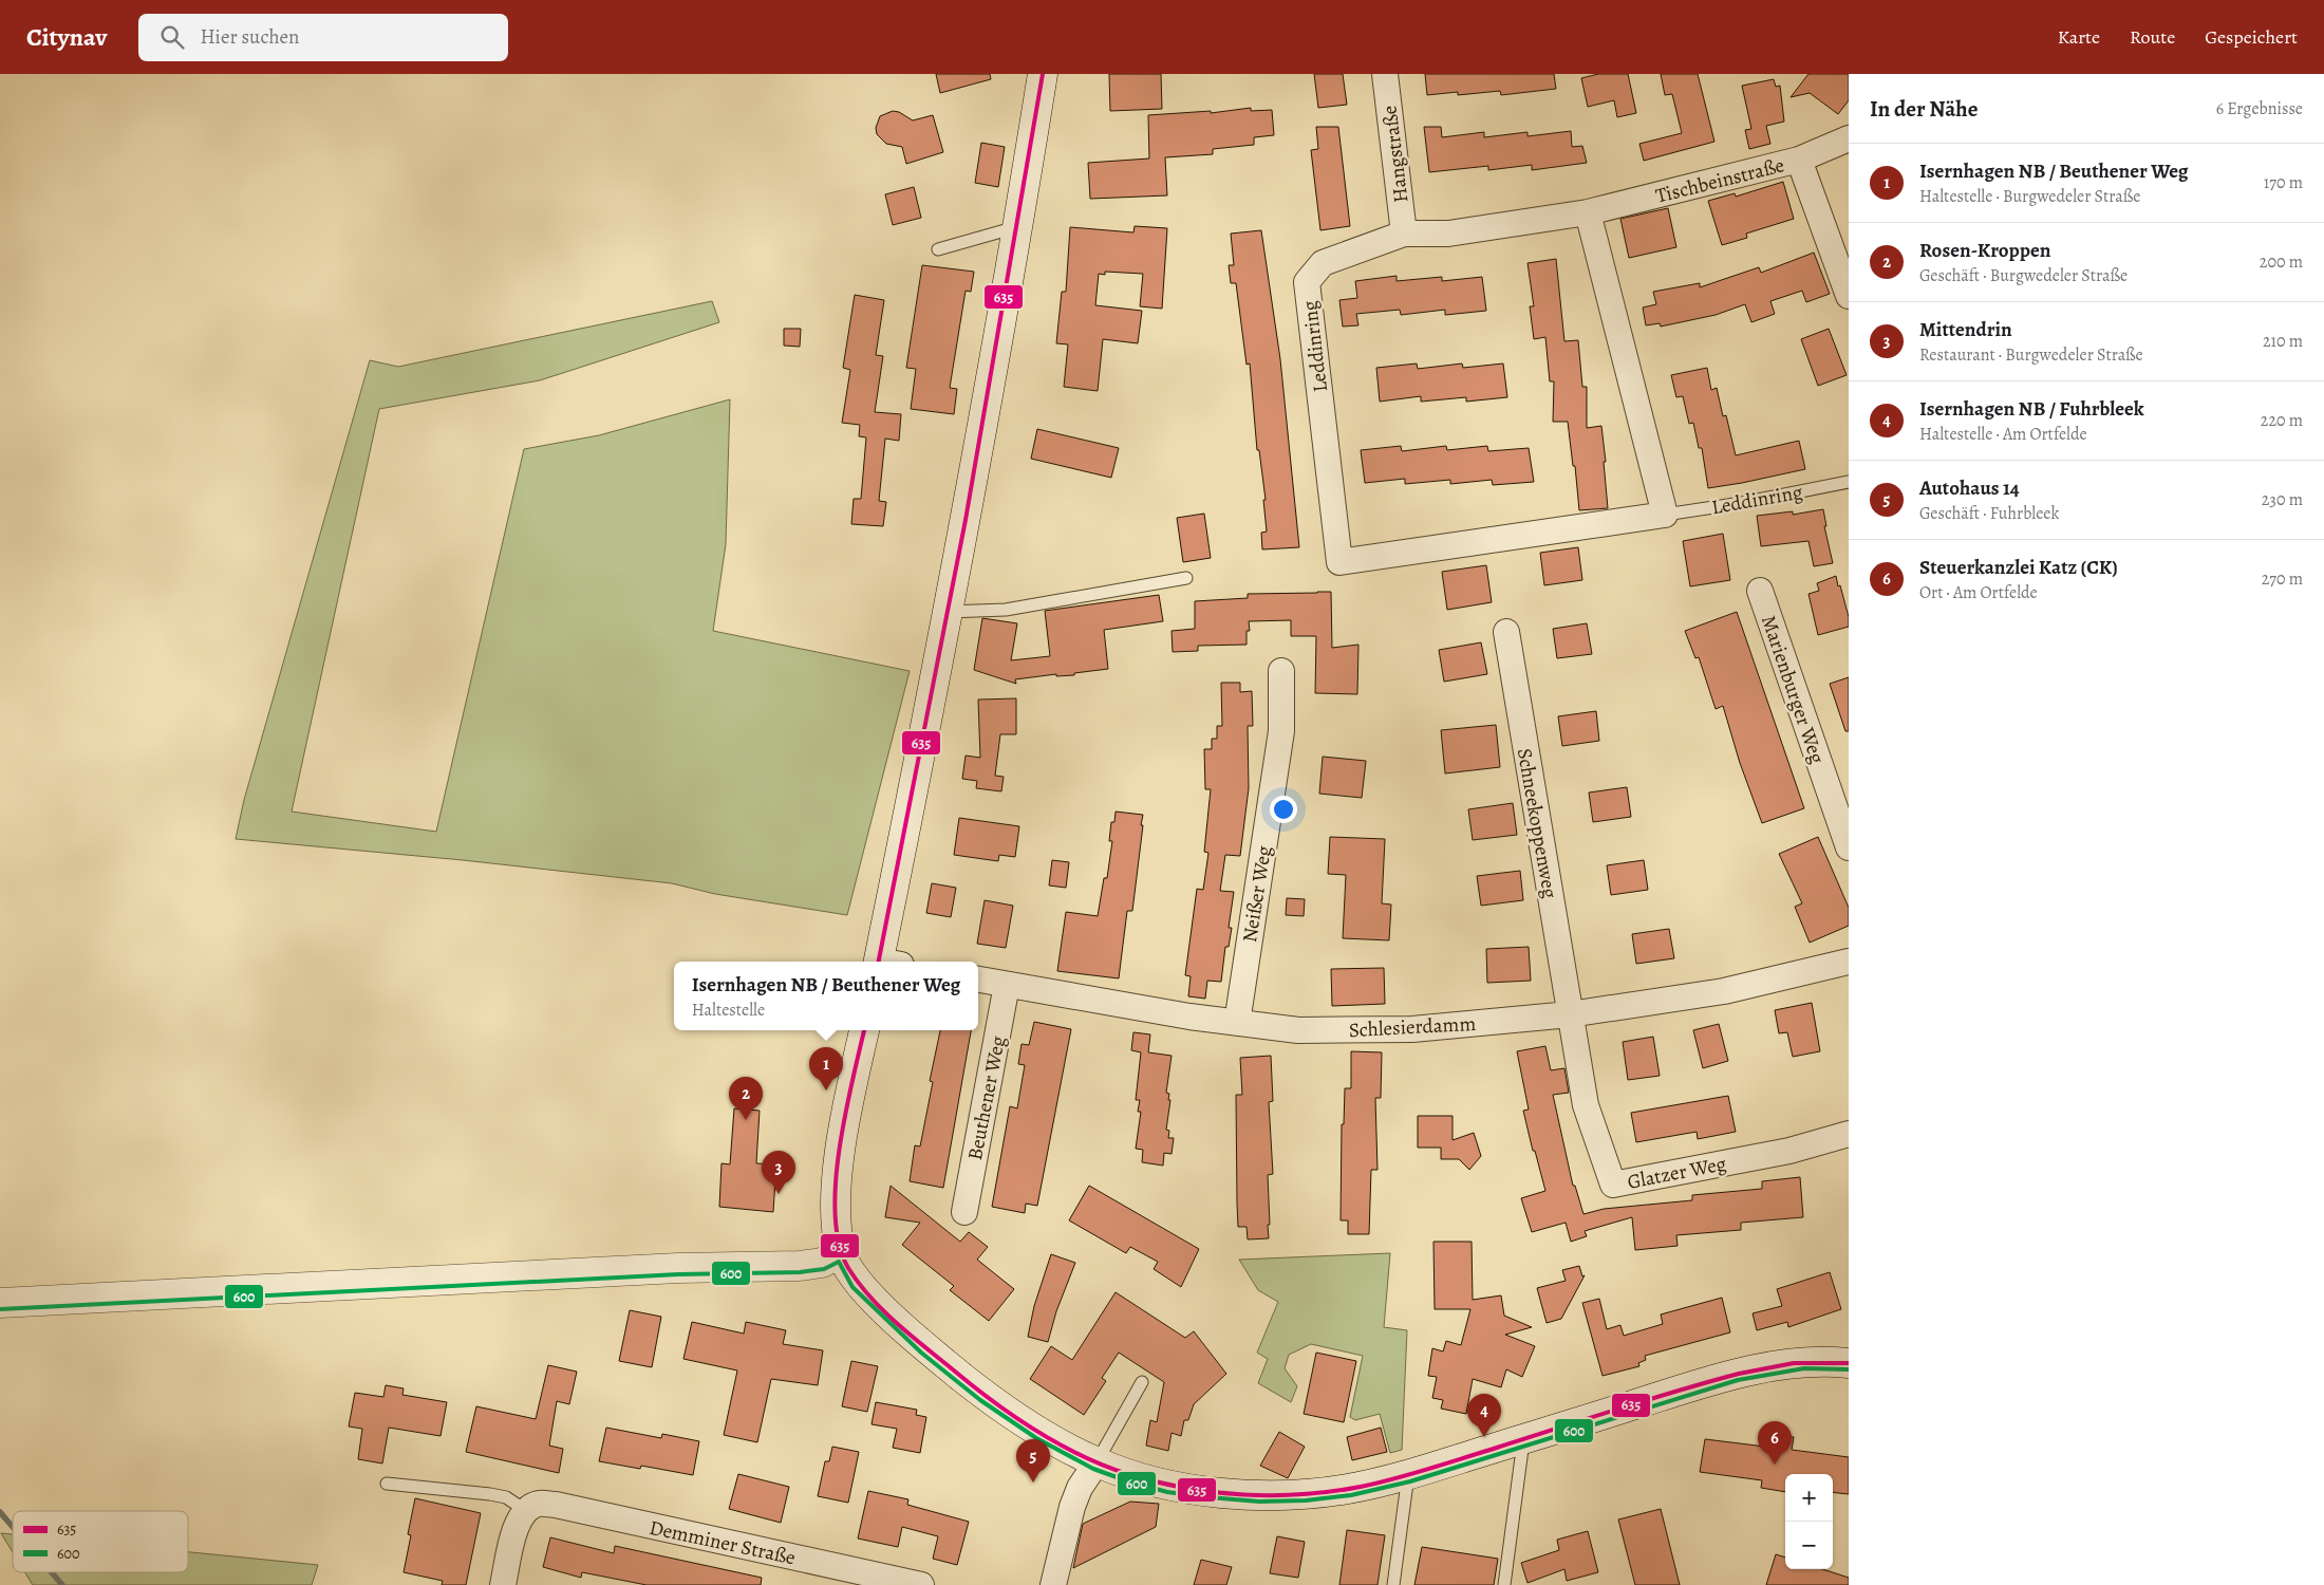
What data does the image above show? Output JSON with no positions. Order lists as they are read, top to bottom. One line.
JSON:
{"streets":{"street":["Hangstraße","Tischbeinstraße","Leddinring","Marienburger Weg","Schneekoppenweg","Neißer Weg","Schlesierdamm","Beuthener Weg","Glatzer Weg","Demminer Straße"]},"crossings":[["Hangstraße","Leddinring"],["Tischbeinstraße","Leddinring"],["Schneekoppenweg","Schlesierdamm"],["Schneekoppenweg","Glatzer Weg"],["Neißer Weg","Schlesierdamm"],["Schlesierdamm","Beuthener Weg"],["Schlesierdamm","Glatzer Weg"]],"lines":["transit line 635","transit line 600"],"legend":["635","600"],"page":{"header":"Citynav","search":"Hier suchen","nav":["Karte","Route","Gespeichert"],"heading":["In der Nähe","6 Ergebnisse"],"list":[{"mark":"1","name":"Isernhagen NB / Beuthener Weg","note":"Haltestelle · Burgwedeler Straße","value":"170 m"},{"mark":"2","name":"Rosen-Kroppen","note":"Geschäft · Burgwedeler Straße","value":"200 m"},{"mark":"3","name":"Mittendrin","note":"Restaurant · Burgwedeler Straße","value":"210 m"},{"mark":"4","name":"Isernhagen NB / Fuhrbleek","note":"Haltestelle · Am Ortfelde","value":"220 m"},{"mark":"5","name":"Autohaus 14","note":"Geschäft · Fuhrbleek","value":"230 m"},{"mark":"6","name":"Steuerkanzlei Katz (CK)","note":"Ort · Am Ortfelde","value":"270 m"}],"popup":["Isernhagen NB / Beuthener Weg","Haltestelle"],"pins":["1","2","3","4","6","5"],"map_buttons":["+","−"]}}
